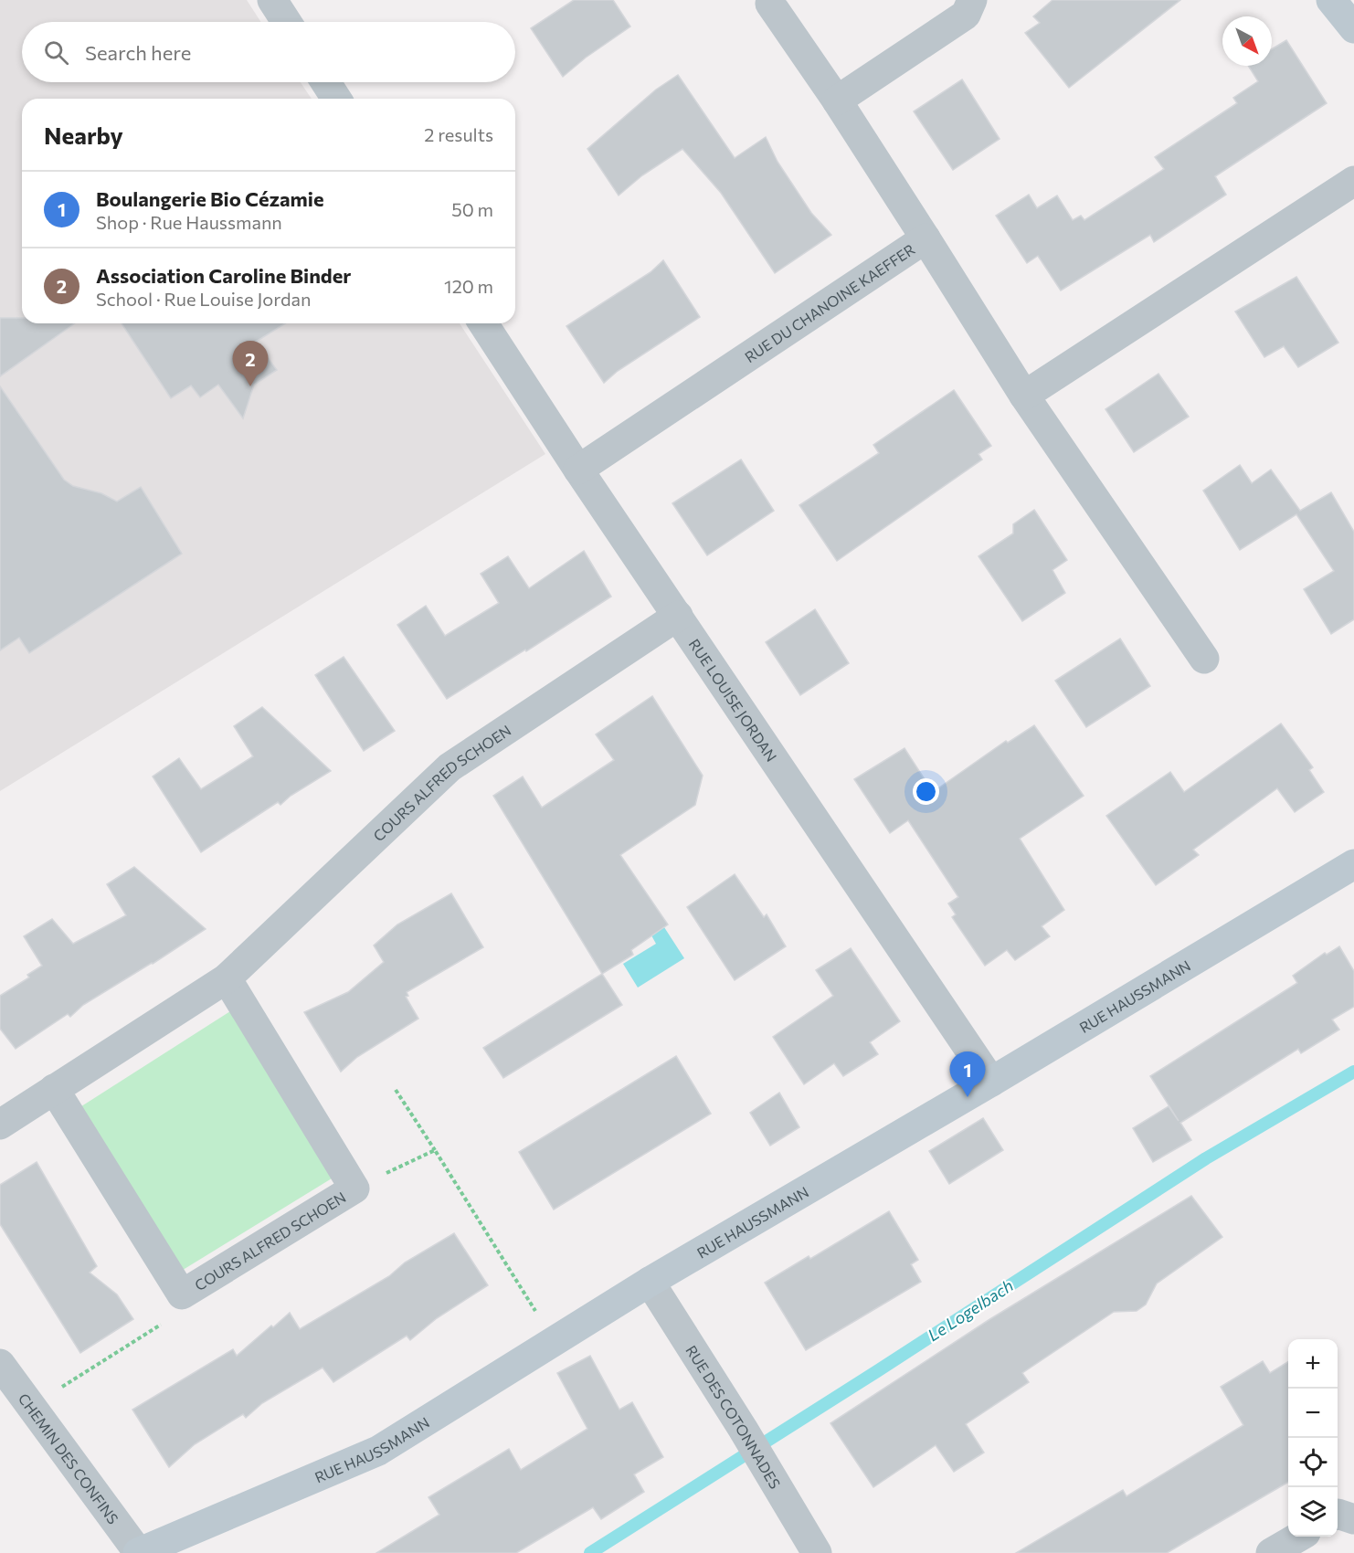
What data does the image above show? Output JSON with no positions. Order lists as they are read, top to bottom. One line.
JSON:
{"streets":{"street":["RUE DU CHANOINE KAEFFER","RUE LOUISE JORDAN","COURS ALFRED SCHOEN","RUE HAUSSMANN","RUE DES COTONNADES","CHEMIN DES CONFINS"]},"crossings":[["RUE DU CHANOINE KAEFFER","RUE LOUISE JORDAN"],["RUE LOUISE JORDAN","COURS ALFRED SCHOEN"],["RUE LOUISE JORDAN","RUE HAUSSMANN"],["RUE HAUSSMANN","RUE DES COTONNADES"],["RUE HAUSSMANN","CHEMIN DES CONFINS"]],"water":["Le Logelbach"],"north":"bottom right","page":{"search":"Search here","heading":["Nearby","2 results"],"list":[{"mark":"1","name":"Boulangerie Bio Cézamie","note":"Shop · Rue Haussmann","value":"50 m"},{"mark":"2","name":"Association Caroline Binder","note":"School · Rue Louise Jordan","value":"120 m"}],"pins":["2","1"],"map_buttons":["+","−"]}}
